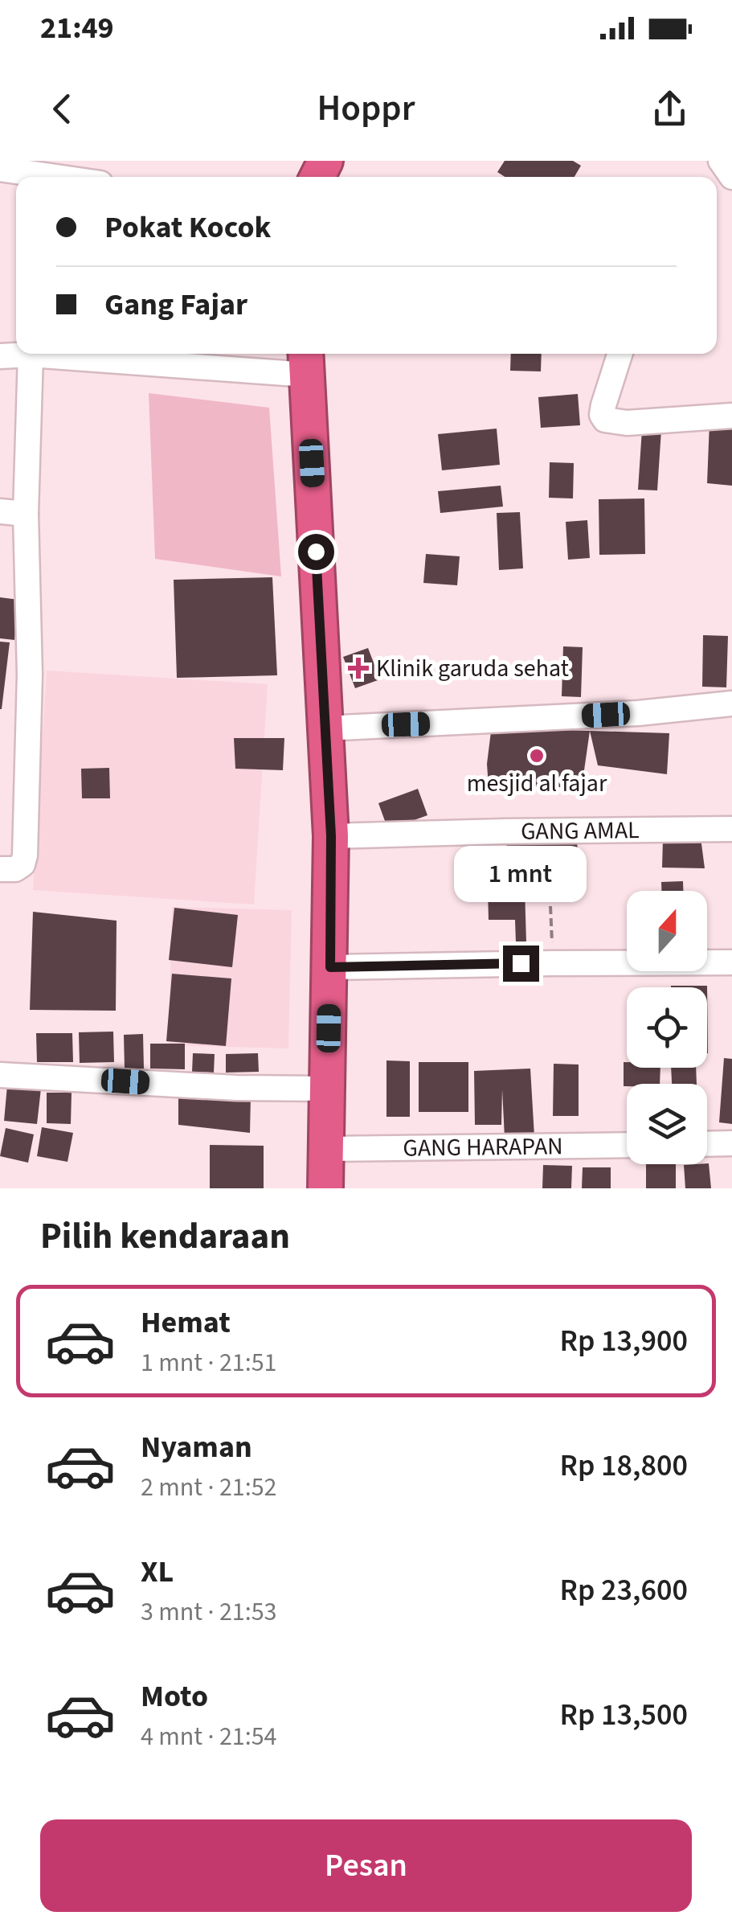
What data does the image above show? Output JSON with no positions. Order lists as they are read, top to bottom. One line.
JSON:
{"streets":{"street":["GANG AMAL","GANG HARAPAN"]},"places":{"health":["Klinik garuda sehat"],"other":["mesjid al fajar"]},"north":"top","page":{"status":"21:49","header":"Hoppr","banner":["Pokat Kocok","Gang Fajar"],"bubble":"1 mnt","heading":"Pilih kendaraan","list":[{"name":"Hemat","note":"1 mnt · 21:51","value":"Rp 13,900"},{"name":"Nyaman","note":"2 mnt · 21:52","value":"Rp 18,800"},{"name":"XL","note":"3 mnt · 21:53","value":"Rp 23,600"},{"name":"Moto","note":"4 mnt · 21:54","value":"Rp 13,500"}],"buttons":"Pesan"}}
